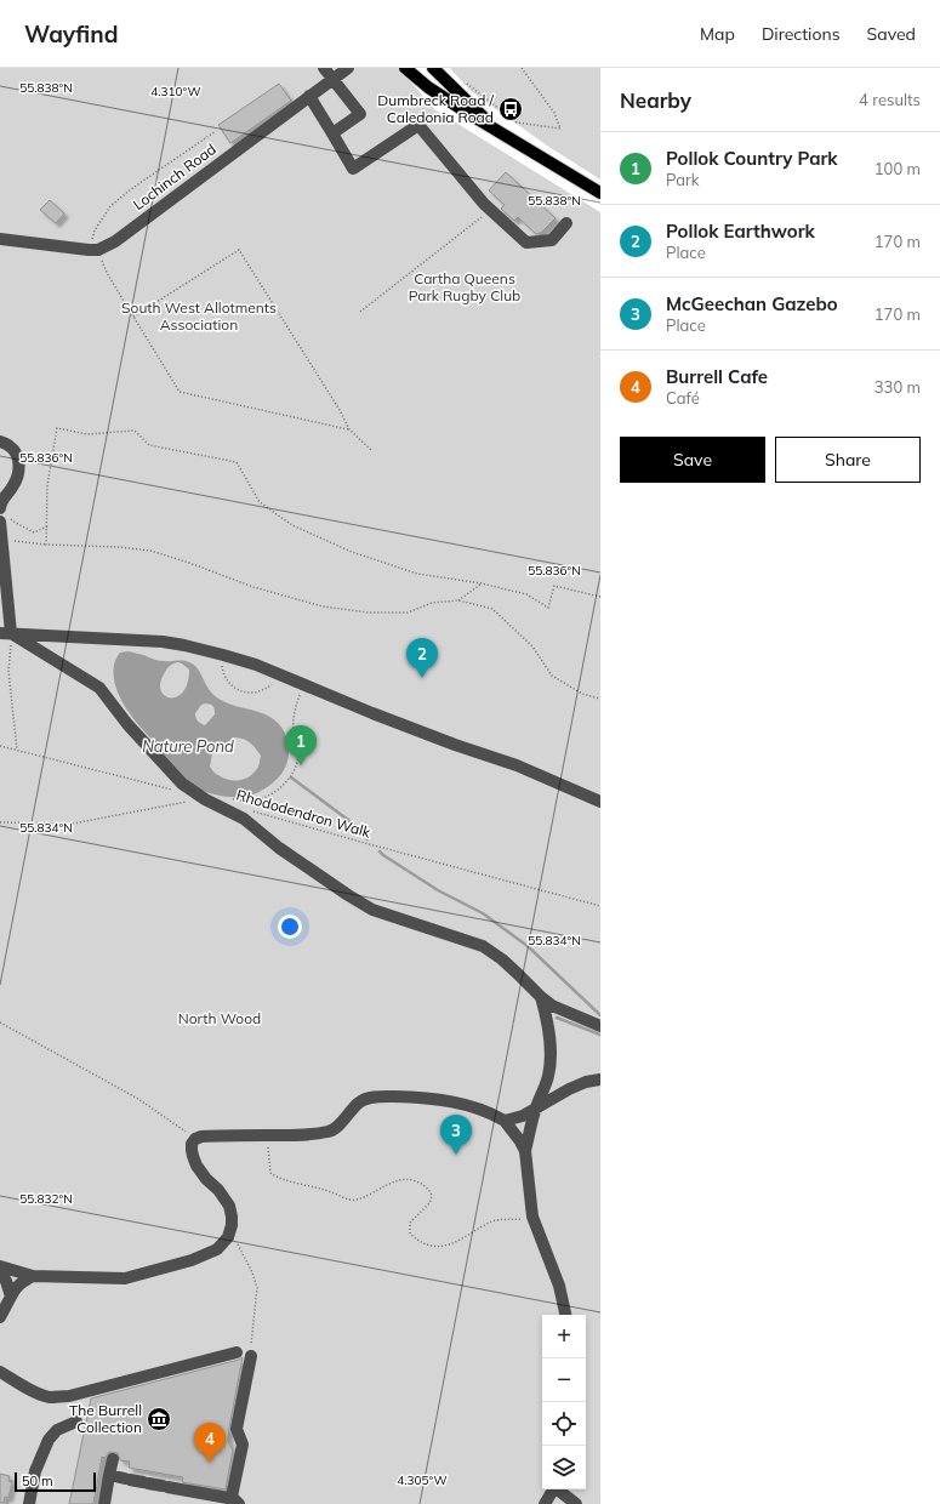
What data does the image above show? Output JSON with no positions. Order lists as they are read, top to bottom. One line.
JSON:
{"streets":{"street":["Lochinch Road"],"path":["Rhododendron Walk"]},"water":["Nature Pond"],"parks":["Cartha Queens Park Rugby Club","South West Allotments Association","North Wood"],"places":{"bus stop":["Dumbreck Road / Caledonia Road"],"museum":["The Burrell Collection"]},"scale_bar":"50 m","page":{"header":"Wayfind","nav":["Map","Directions","Saved"],"heading":["Nearby","4 results"],"list":[{"mark":"1","name":"Pollok Country Park","note":"Park","value":"100 m"},{"mark":"2","name":"Pollok Earthwork","note":"Place","value":"170 m"},{"mark":"3","name":"McGeechan Gazebo","note":"Place","value":"170 m"},{"mark":"4","name":"Burrell Cafe","note":"Café","value":"330 m"}],"buttons":["Save","Share"],"pins":["2","1","3","4"],"map_buttons":["+","−"],"scale":"50 m"},"coordinates":["55.838°N","4.310°W","55.836°N","55.834°N","55.832°N","4.305°W"]}
